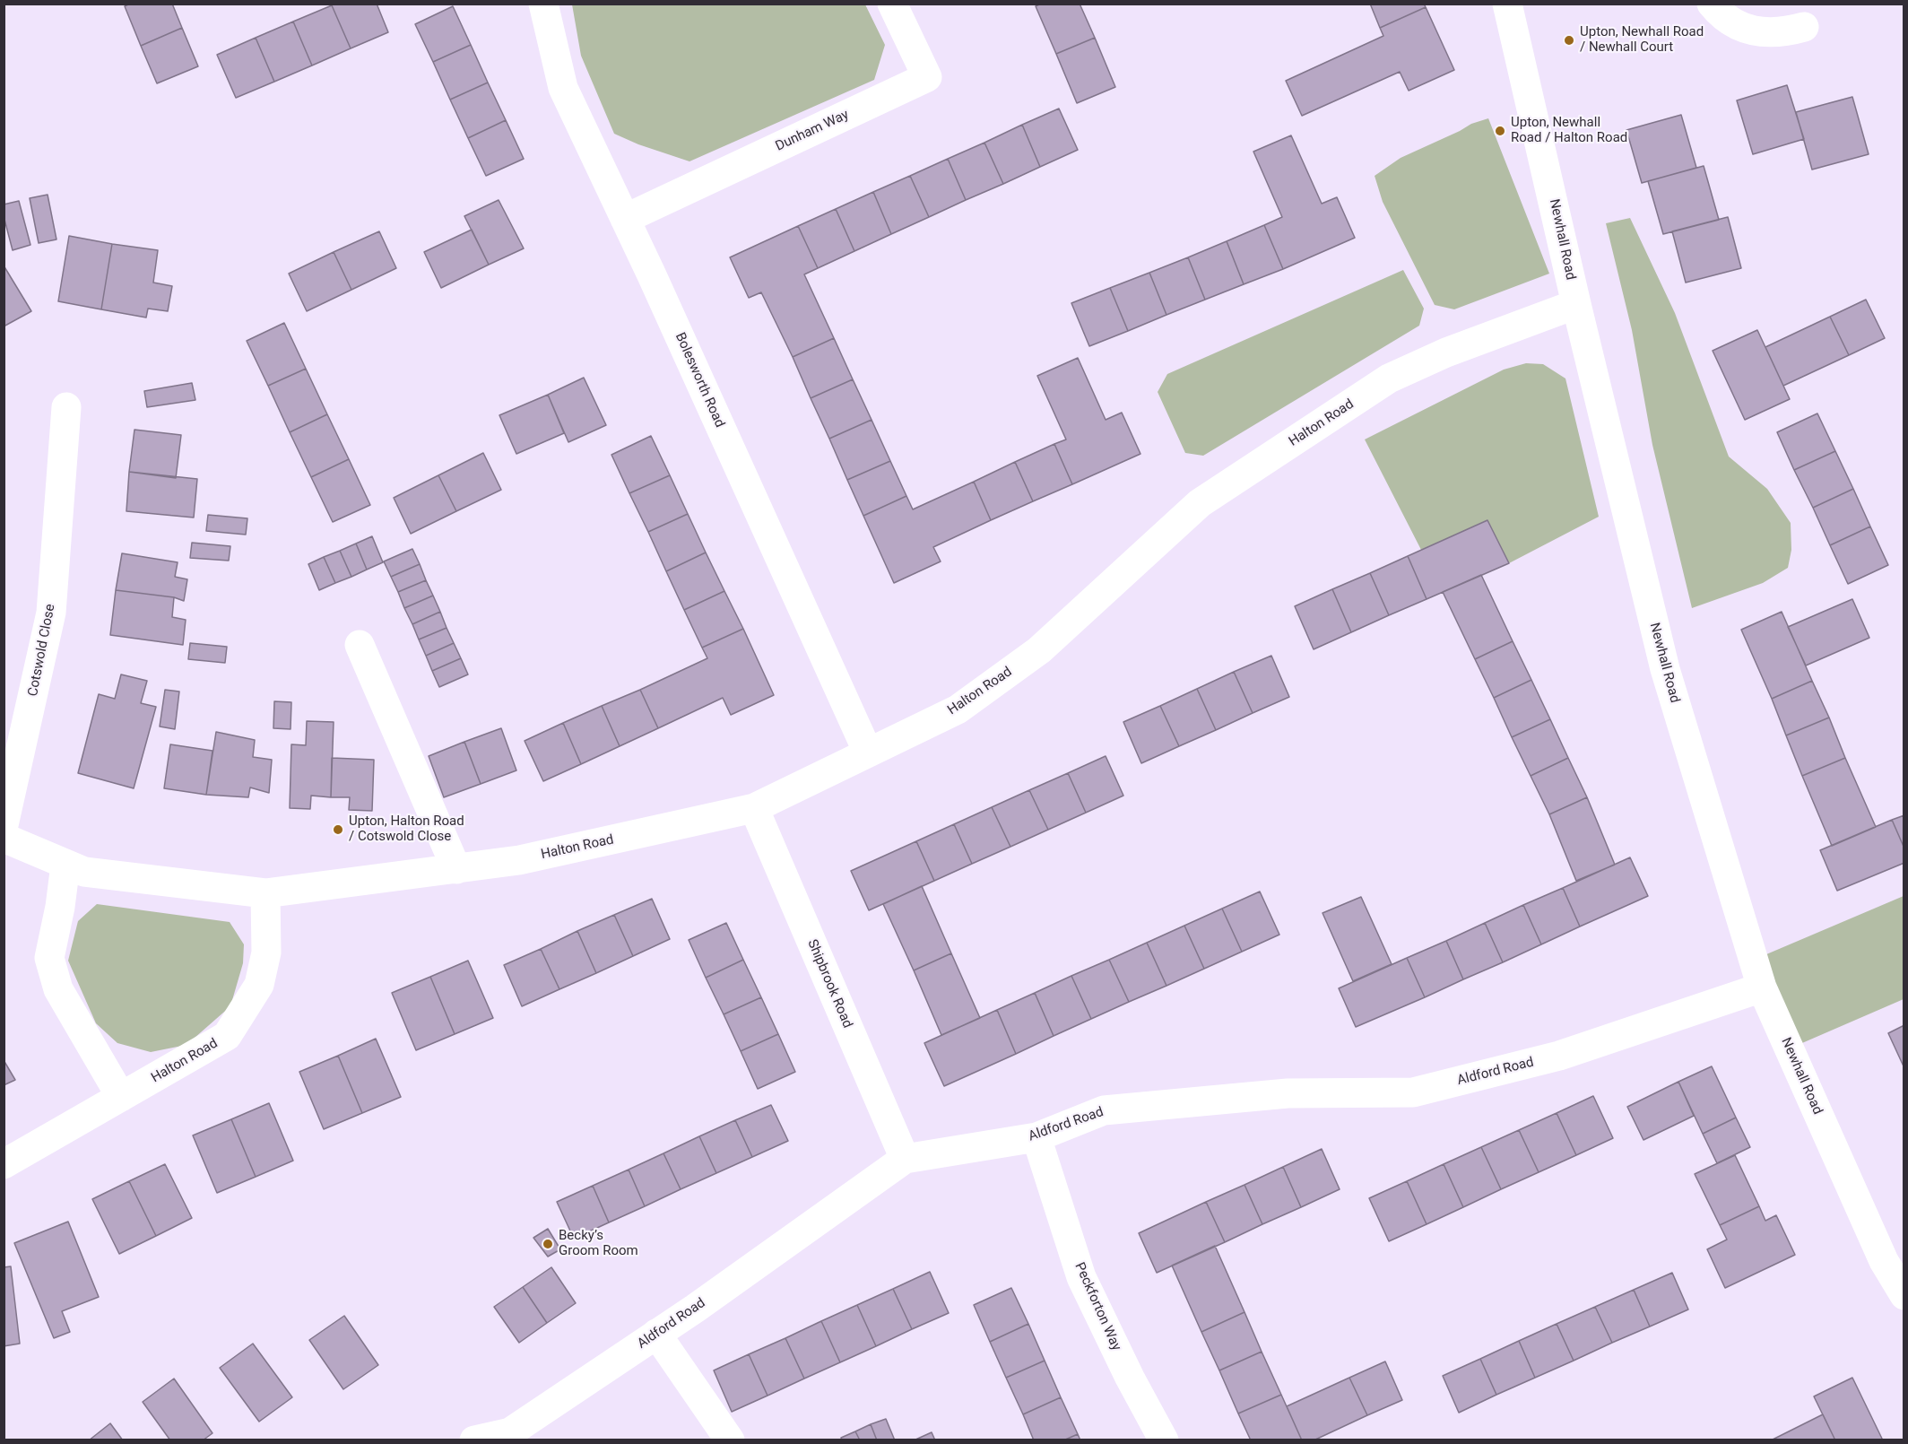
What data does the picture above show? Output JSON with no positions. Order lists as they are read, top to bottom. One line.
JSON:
{"streets":{"street":["Dunham Way","Newhall Road","Bolesworth Road","Halton Road","Cotswold Close","Shipbrook Road","Aldford Road","Peckforton Way"]},"crossings":[["Dunham Way","Bolesworth Road"],["Newhall Road","Halton Road"],["Newhall Road","Aldford Road"],["Bolesworth Road","Halton Road"],["Halton Road","Shipbrook Road"],["Shipbrook Road","Aldford Road"],["Aldford Road","Peckforton Way"]],"places":["Upton, Newhall Road / Newhall Court","Upton, Newhall Road / Halton Road","Upton, Halton Road / Cotswold Close","Becky’s Groom Room"]}
